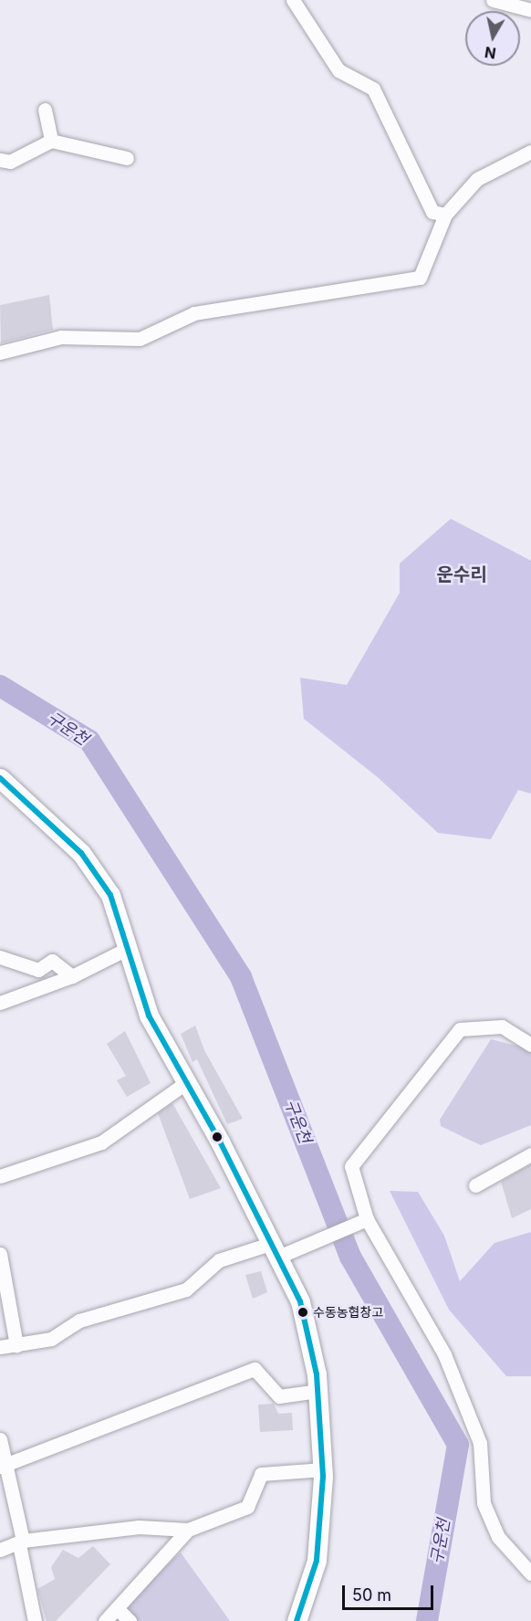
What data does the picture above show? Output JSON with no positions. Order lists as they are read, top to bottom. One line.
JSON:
{"districts":["운수리"],"water":["구운천"],"places":["수동농협창고"],"scale_bar":"50 m","north":"bottom"}
